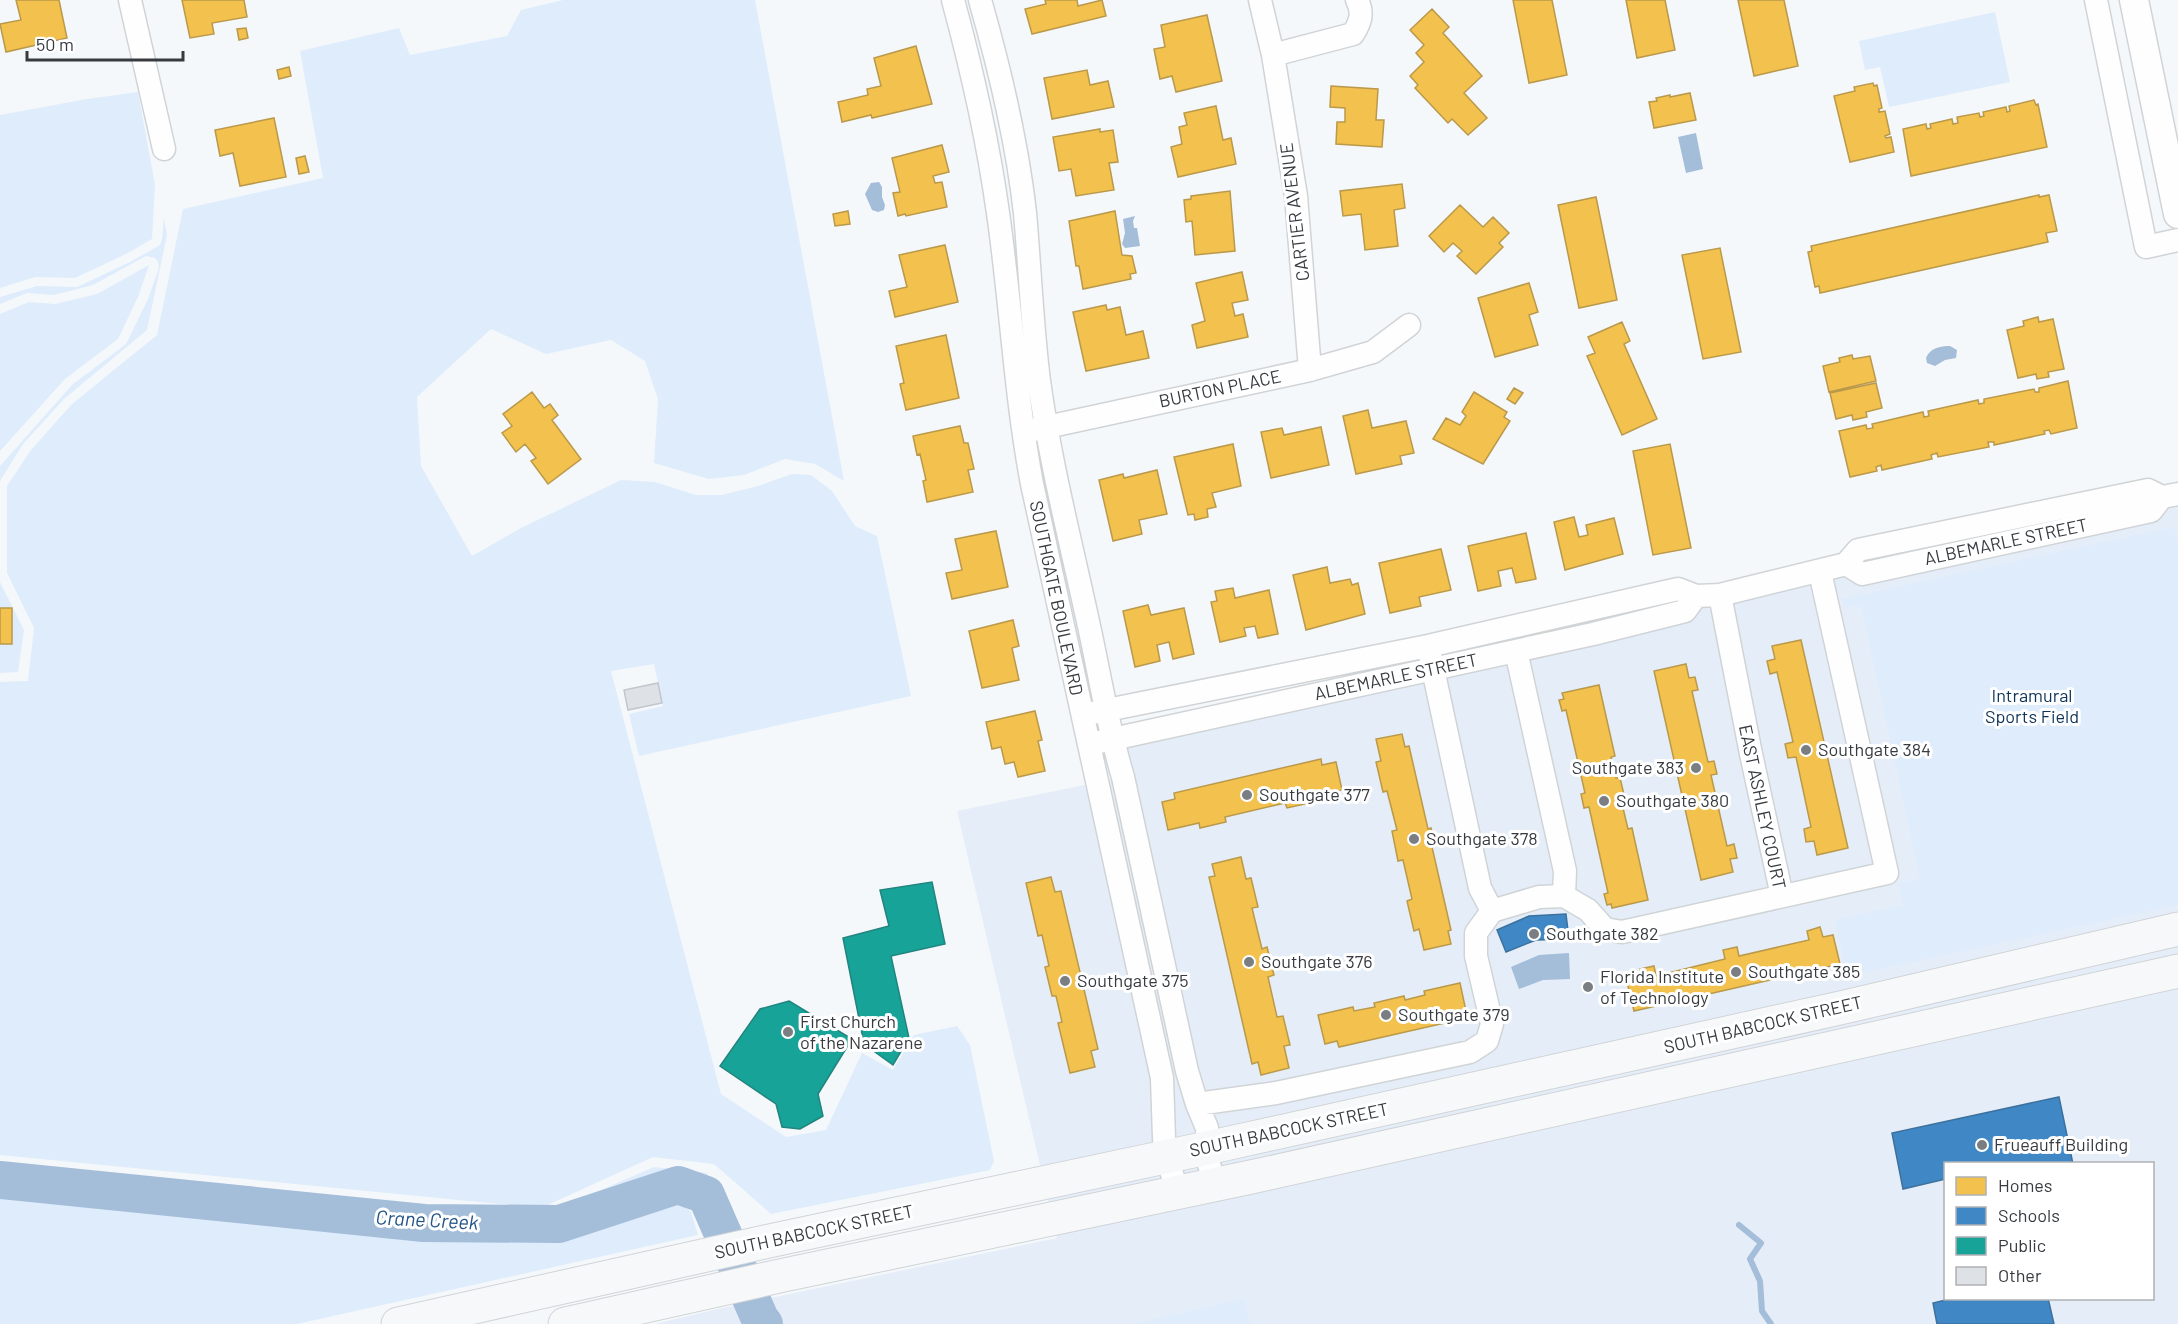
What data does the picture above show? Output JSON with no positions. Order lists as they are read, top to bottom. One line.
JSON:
{"streets":{"main road":["SOUTH BABCOCK STREET"],"street":["CARTIER AVENUE","BURTON PLACE","ALBEMARLE STREET","SOUTHGATE BOULEVARD","EAST ASHLEY COURT"]},"crossings":[["CARTIER AVENUE","BURTON PLACE"],["BURTON PLACE","SOUTHGATE BOULEVARD"],["ALBEMARLE STREET","SOUTHGATE BOULEVARD"],["ALBEMARLE STREET","EAST ASHLEY COURT"],["SOUTHGATE BOULEVARD","SOUTH BABCOCK STREET"]],"water":["Crane Creek"],"parks":["Intramural Sports Field"],"places":["Southgate 384","Southgate 383","Southgate 377","Southgate 380","Southgate 378","Southgate 382","Southgate 376","Southgate 385","Southgate 375","Florida Institute of Technology","Southgate 379","First Church of the Nazarene","Frueauff Building"],"legend":["Homes","Schools","Public","Other"],"scale_bar":"50 m"}
